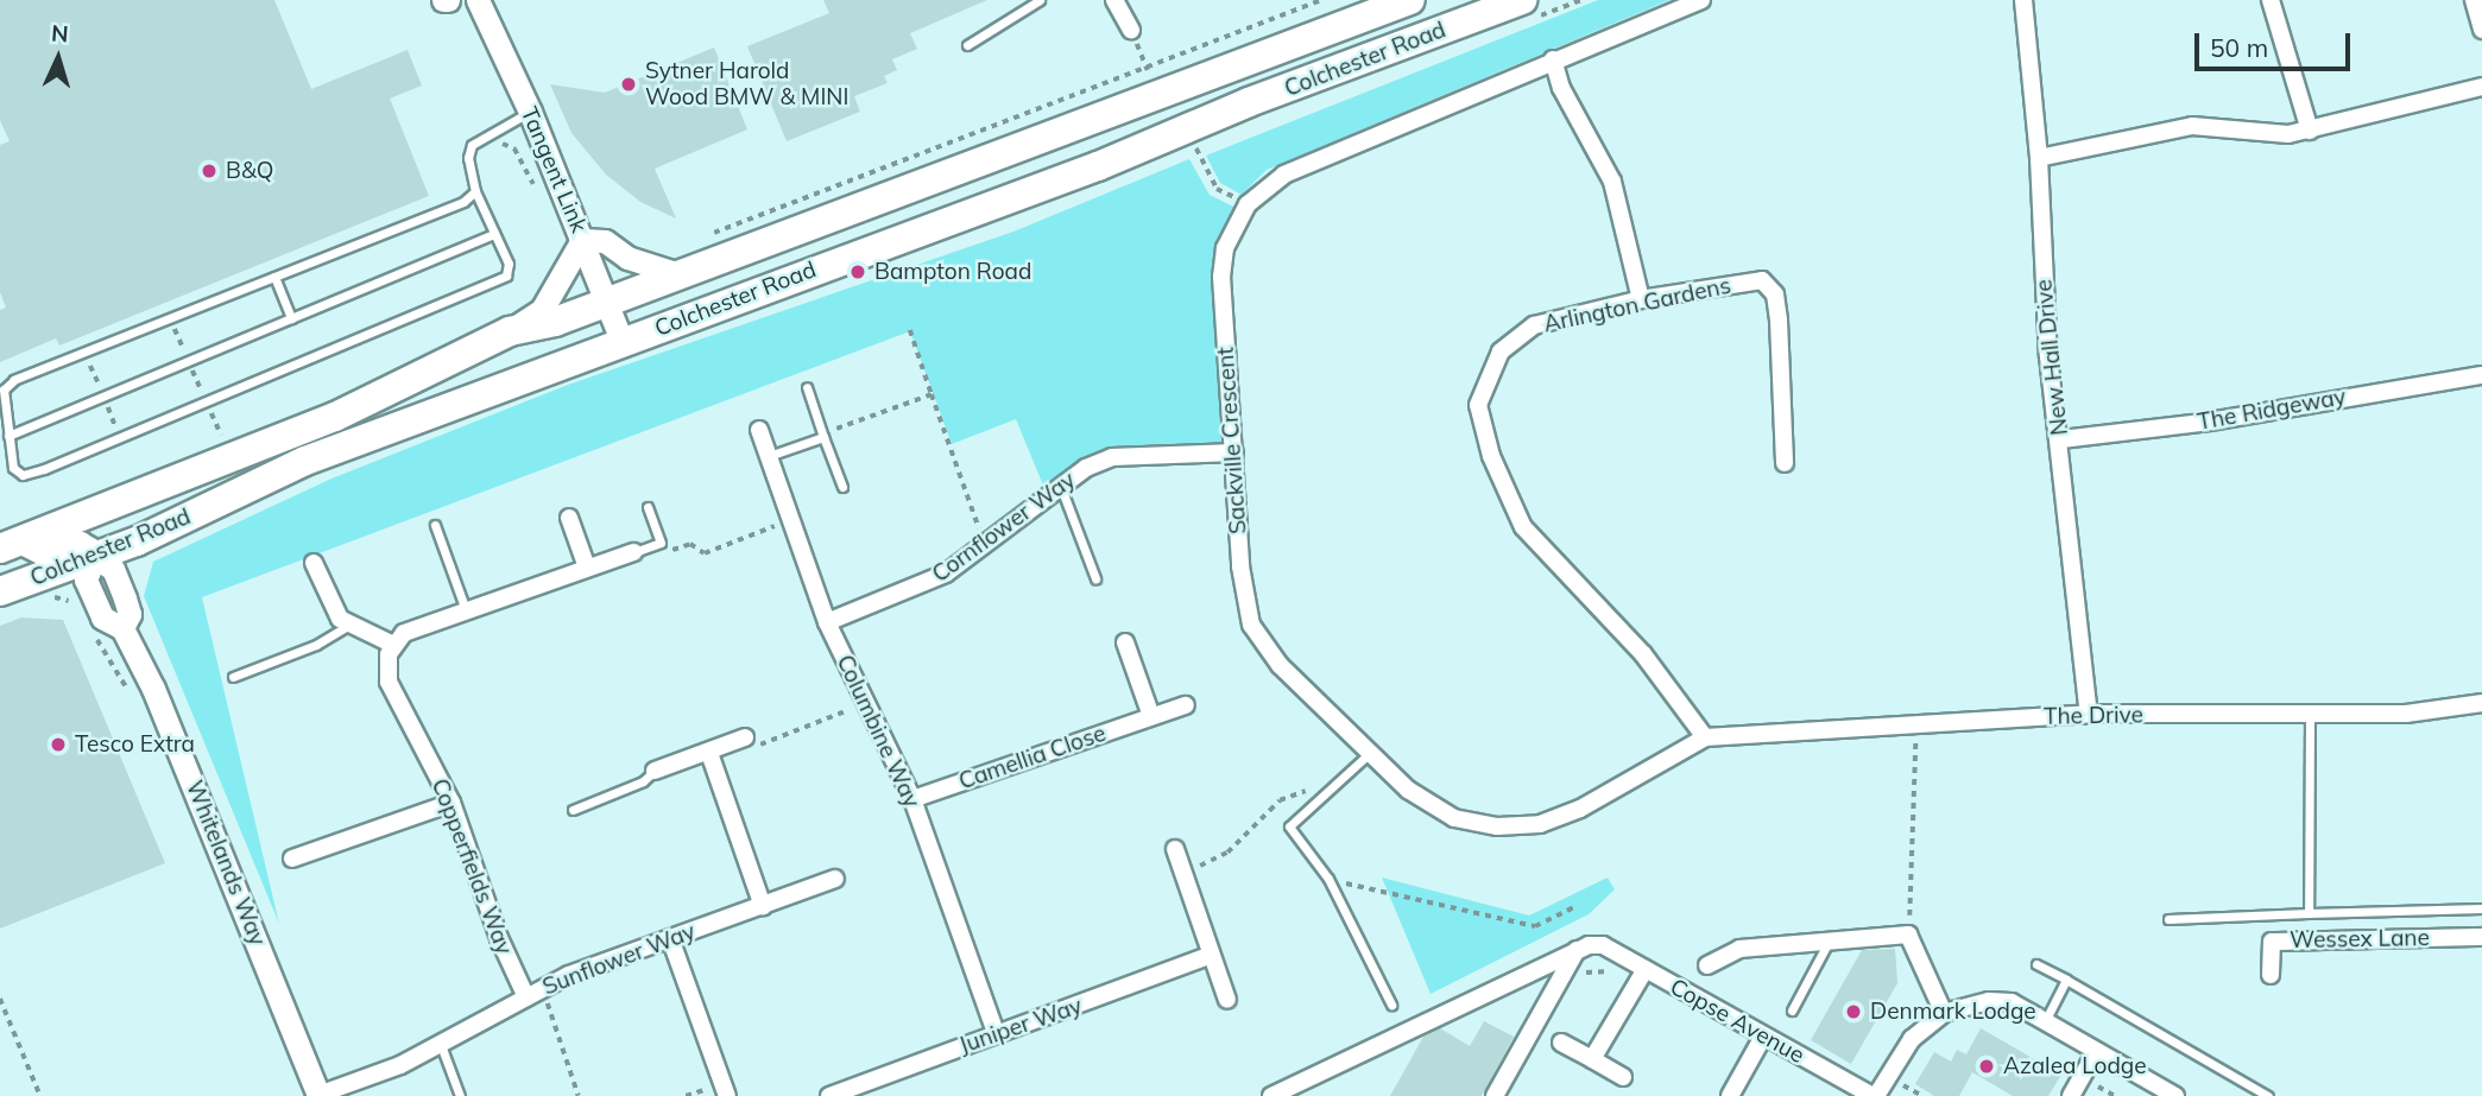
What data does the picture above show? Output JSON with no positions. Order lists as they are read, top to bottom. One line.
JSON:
{"streets":{"highway":["Colchester Road"],"street":["Tangent Link","Arlington Gardens","New Hall Drive","The Ridgeway","Sackville Crescent","Cornflower Way","The Drive","Columbine Way","Camellia Close","Whitelands Way","Copperfields Way","Wessex Lane","Sunflower Way","Copse Avenue","Juniper Way"]},"crossings":[["Colchester Road","Tangent Link"],["Colchester Road","Whitelands Way"],["Arlington Gardens","Sackville Crescent"],["Arlington Gardens","The Drive"],["New Hall Drive","The Ridgeway"],["New Hall Drive","The Drive"],["Sackville Crescent","Cornflower Way"],["Sackville Crescent","The Drive"],["Cornflower Way","Columbine Way"],["Columbine Way","Camellia Close"],["Columbine Way","Juniper Way"],["Whitelands Way","Sunflower Way"],["Copperfields Way","Sunflower Way"]],"places":["Sytner Harold Wood BMW & MINI","B&Q","Bampton Road","Tesco Extra","Denmark Lodge","Azalea Lodge"],"scale_bar":"50 m","north":"top"}
